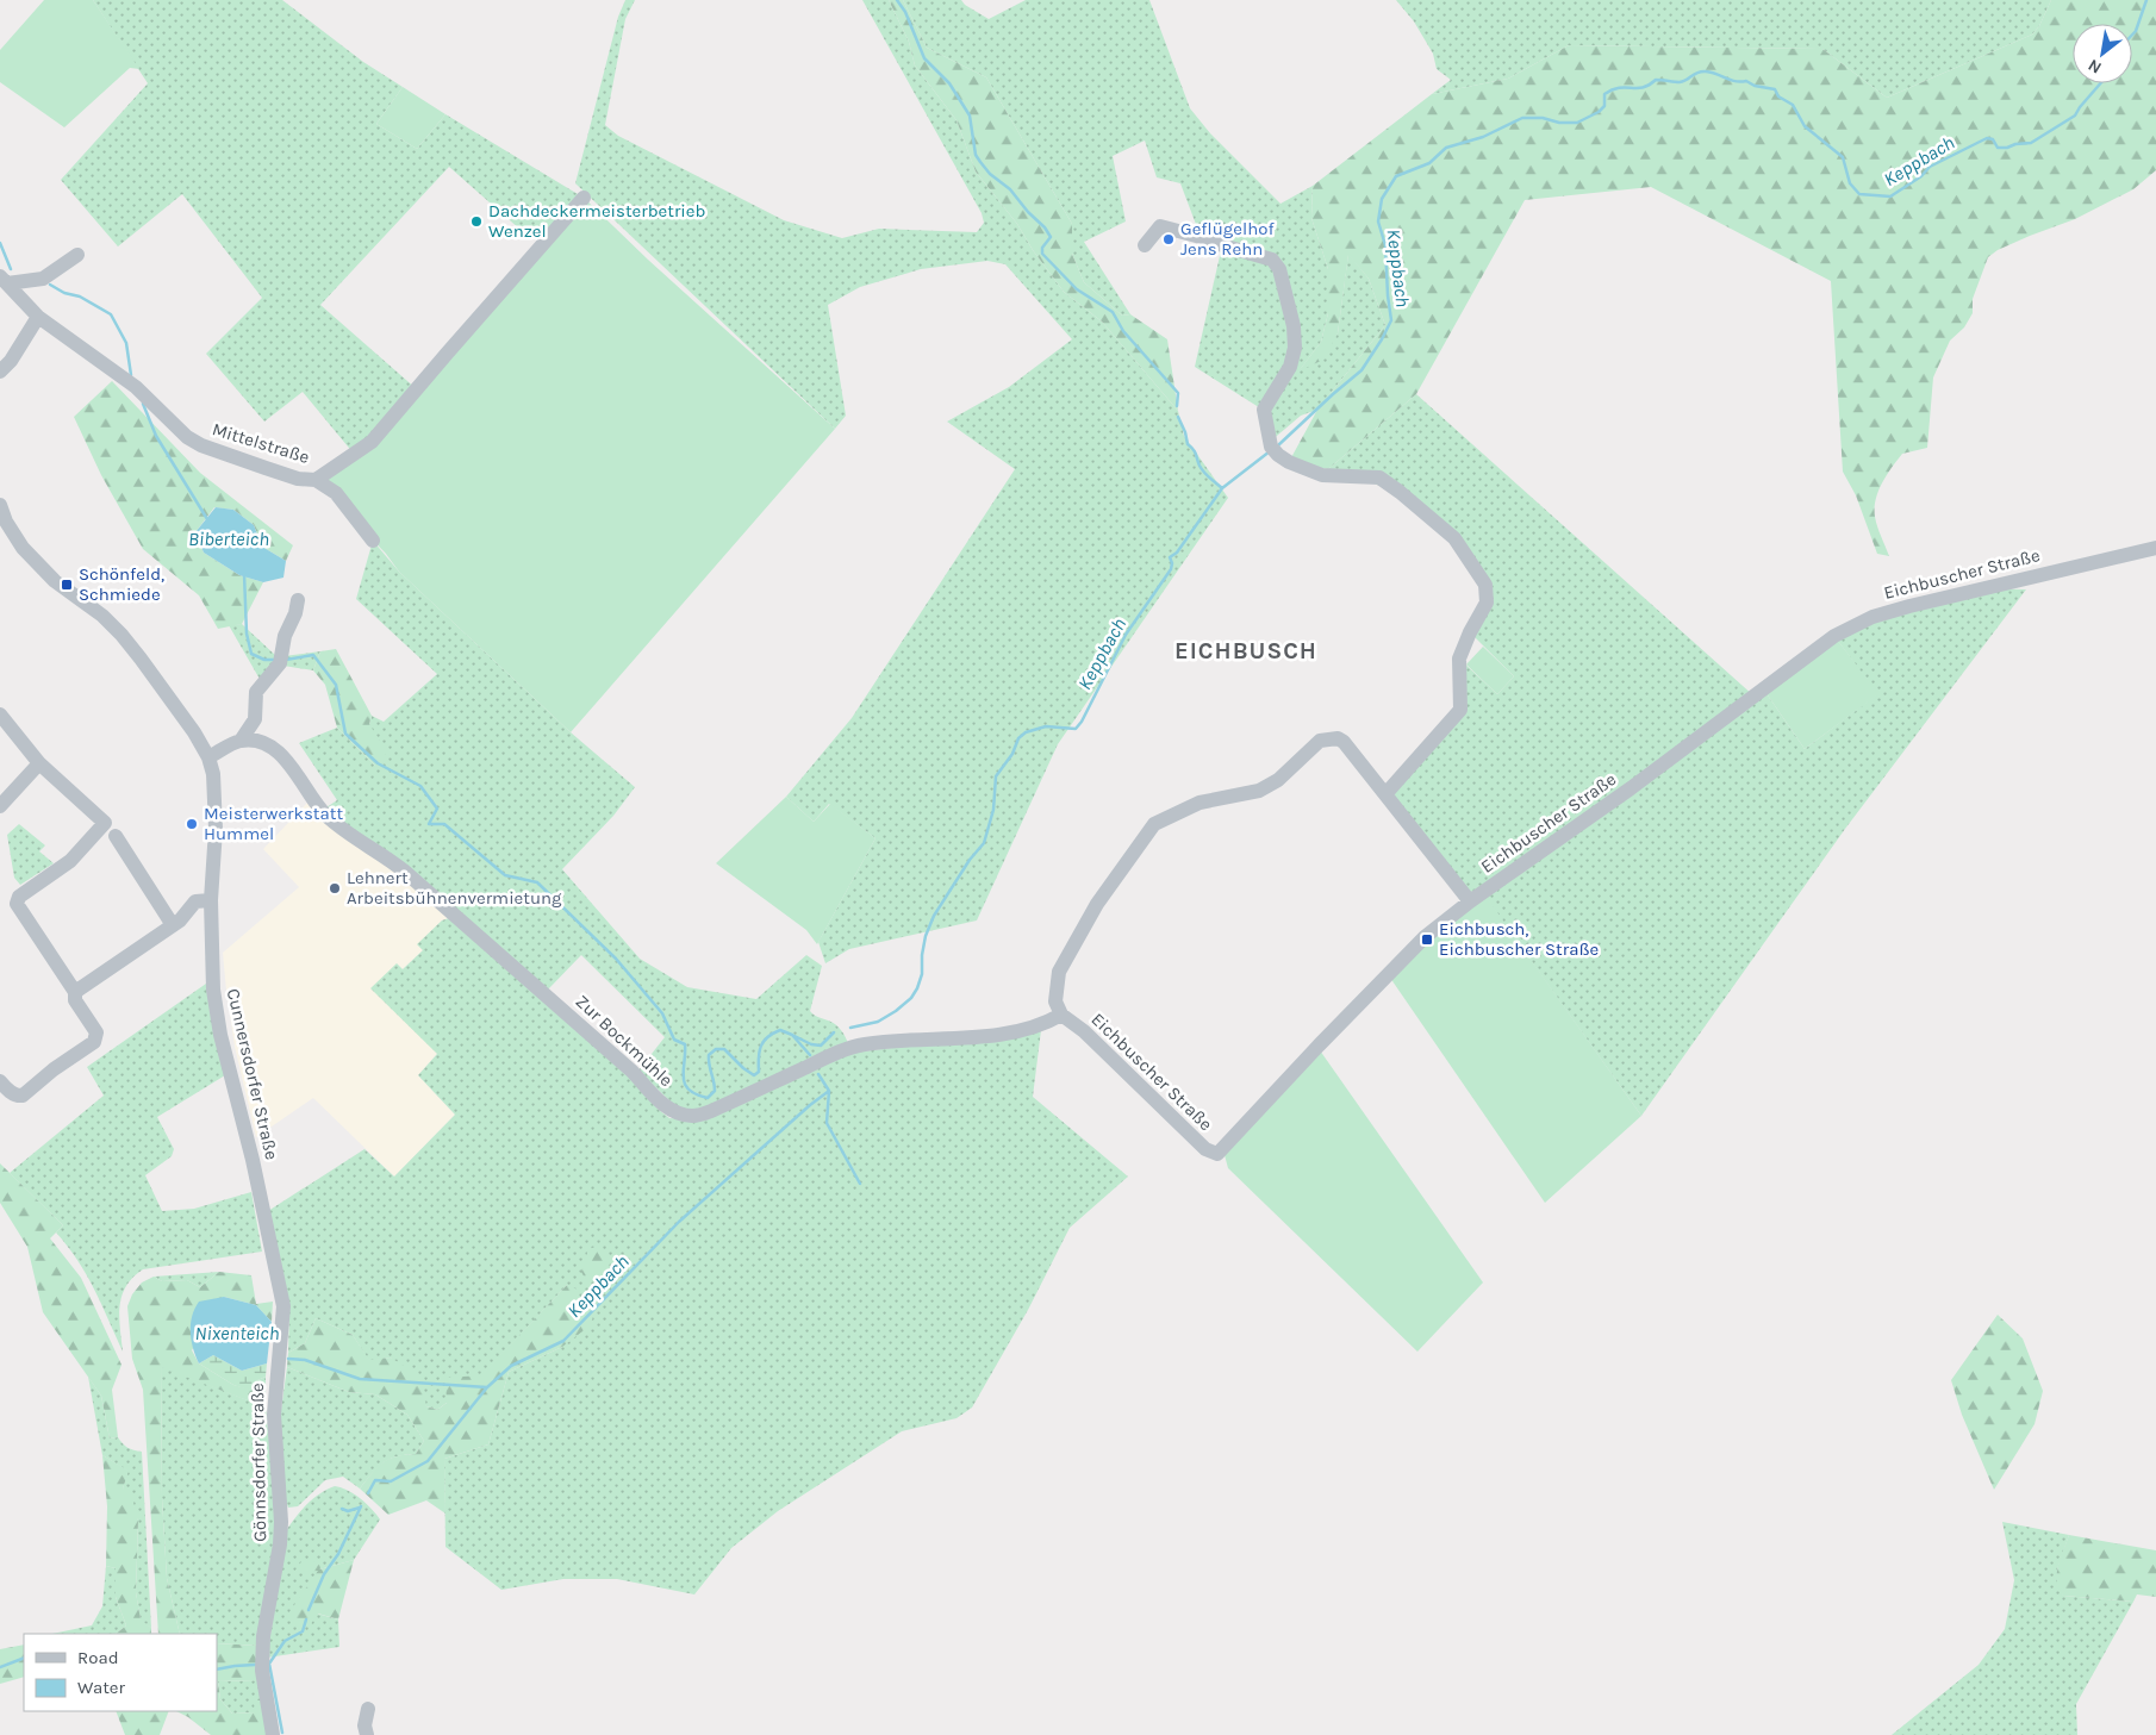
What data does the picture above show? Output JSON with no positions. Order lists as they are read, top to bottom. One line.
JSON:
{"streets":{"street":["Mittelstraße","Eichbuscher Straße","Zur Bockmühle","Cunnersdorfer Straße","Gönnsdorfer Straße"]},"crossings":[["Eichbuscher Straße","Zur Bockmühle"],["Cunnersdorfer Straße","Gönnsdorfer Straße"]],"districts":["EICHBUSCH"],"water":["Keppbach","Biberteich","Nixenteich"],"places":{"other":["Dachdeckermeisterbetrieb Wenzel","Geflügelhof Jens Rehn","Meisterwerkstatt Hummel","Lehnert Arbeitsbühnenvermietung"],"transit":["Schönfeld, Schmiede","Eichbusch, Eichbuscher Straße"]},"legend":["Road","Water"],"north":"bottom left"}
